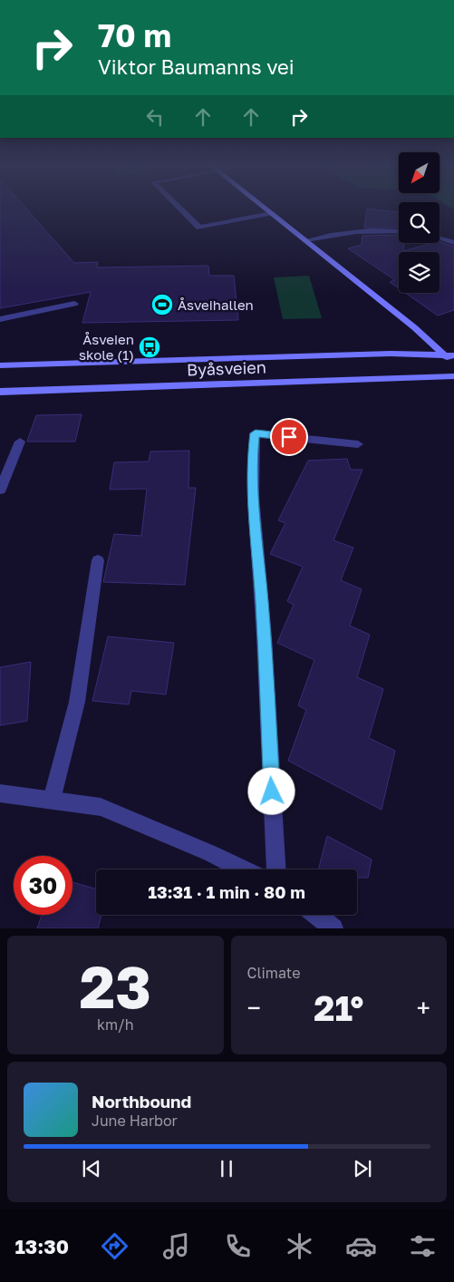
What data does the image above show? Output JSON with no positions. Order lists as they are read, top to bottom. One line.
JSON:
{"streets":{"main road":["Byåsveien"]},"places":{"sports":["Åsveihallen"],"bus stop":["Åsveien skole (1)"]},"north":"bottom left","page":{"turn":["70 m","Viktor Baumanns vei"],"limit":"30","trip":"13:31 · 1 min · 80 m","tile":[["23","km/h"],"Climate"],"heat":["−","21°","+"],"song":["Northbound","June Harbor"],"tabs":"13:30"}}
